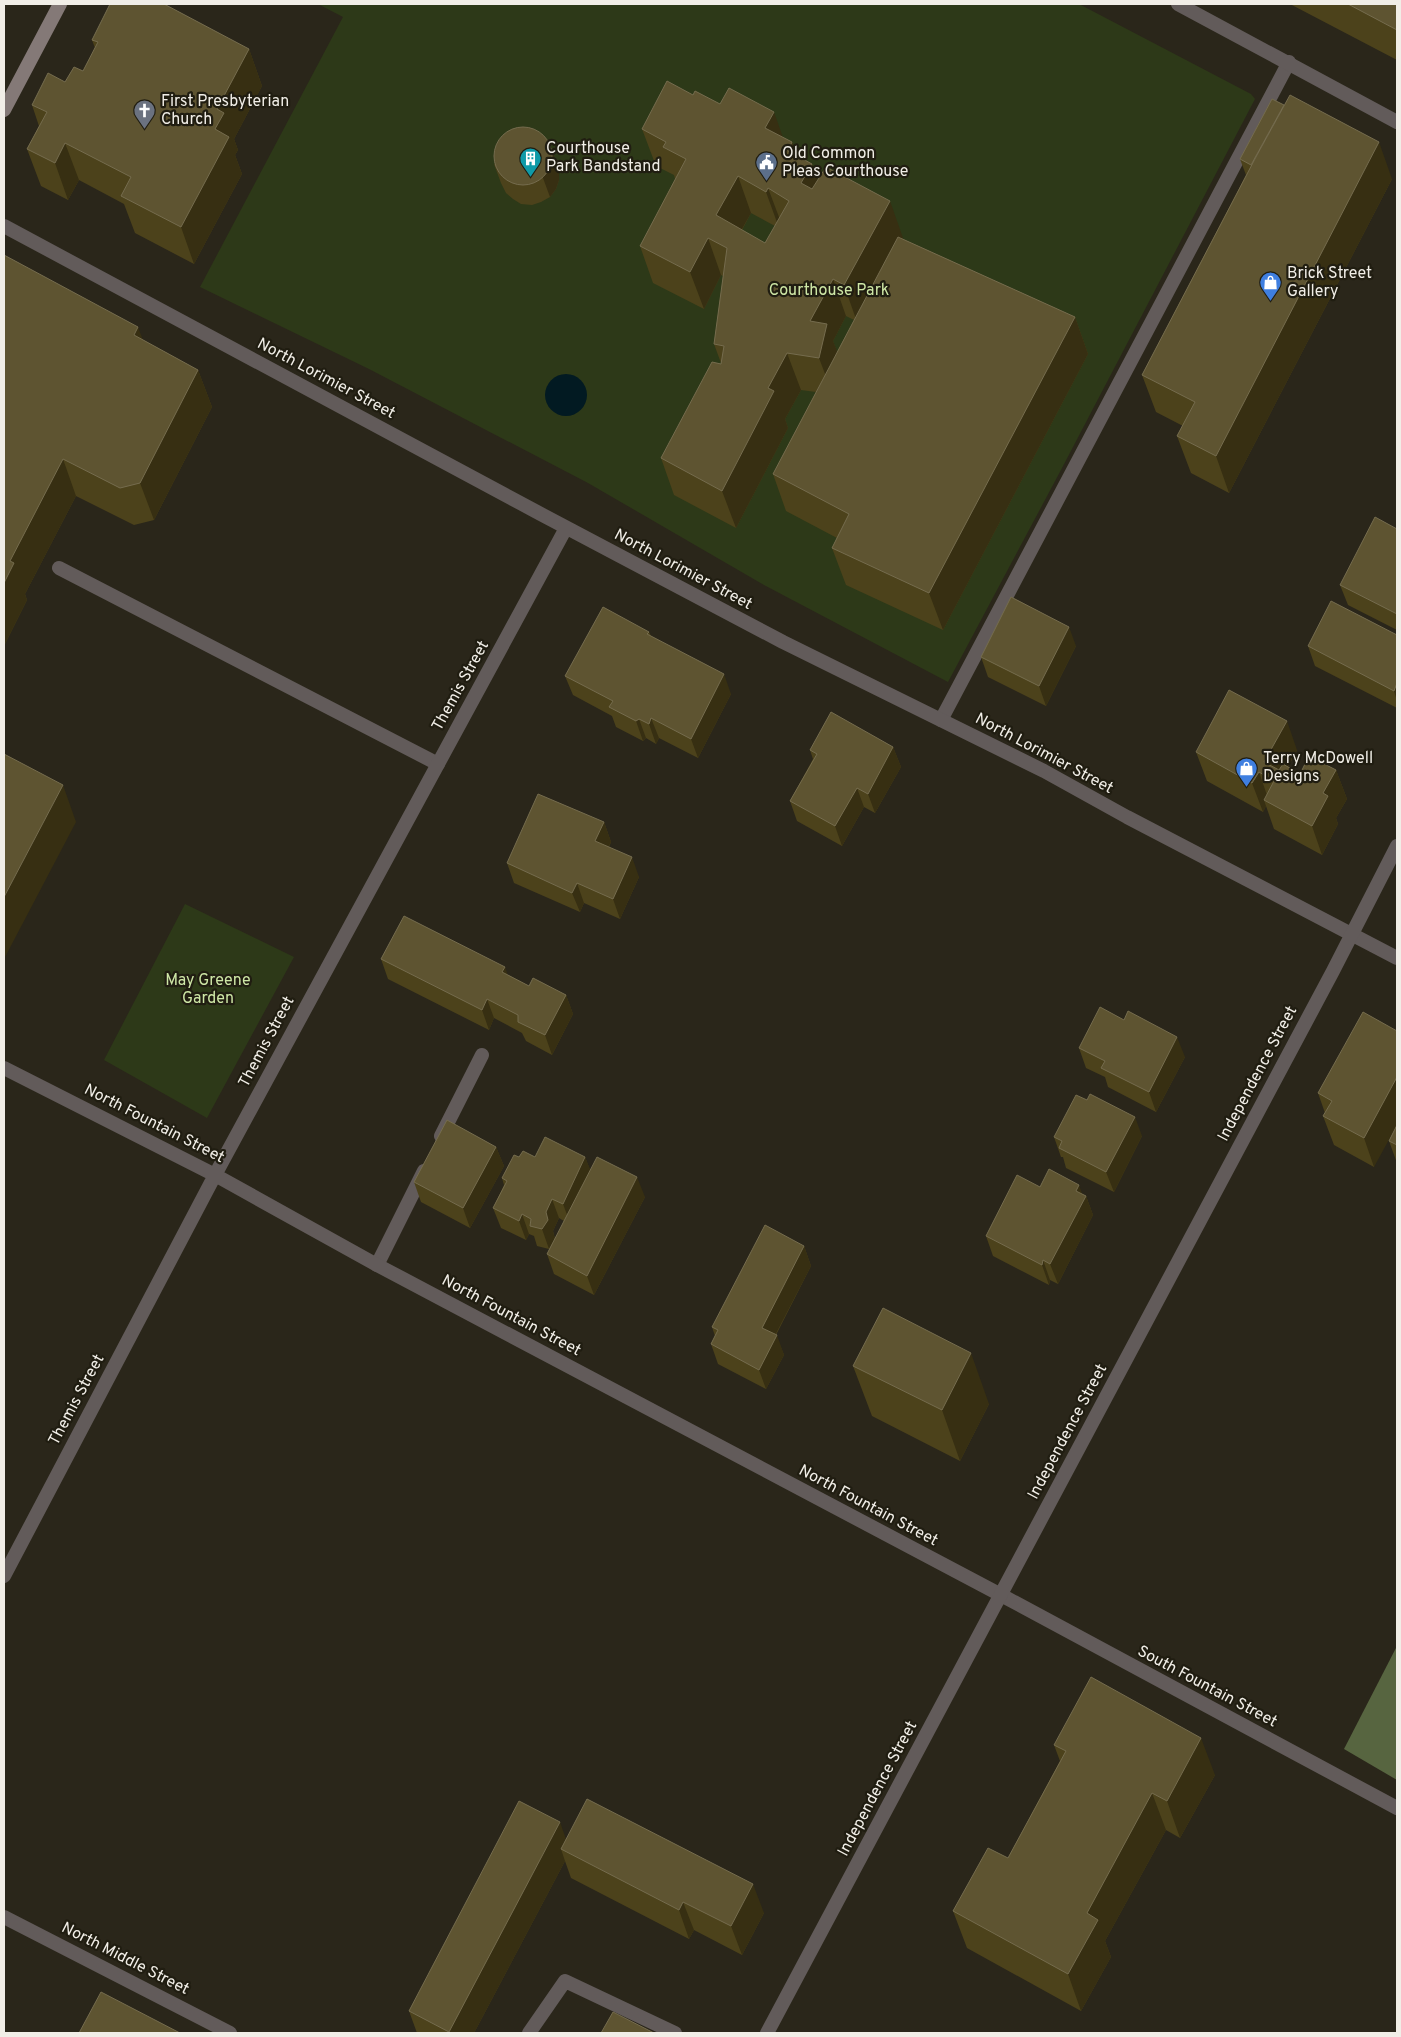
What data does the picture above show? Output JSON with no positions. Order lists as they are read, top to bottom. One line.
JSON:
{"streets":{"street":["North Lorimier Street","Themis Street","Independence Street","North Fountain Street","South Fountain Street","North Middle Street"]},"crossings":[["North Lorimier Street","Themis Street"],["North Lorimier Street","Independence Street"],["Themis Street","North Fountain Street"],["Independence Street","North Fountain Street"],["Independence Street","South Fountain Street"],["North Fountain Street","South Fountain Street"]],"parks":["Courthouse Park","May Greene Garden"],"places":{"church":["First Presbyterian Church"],"building":["Courthouse Park Bandstand"],"public building":["Old Common Pleas Courthouse"],"shop":["Brick Street Gallery","Terry McDowell Designs"]}}
